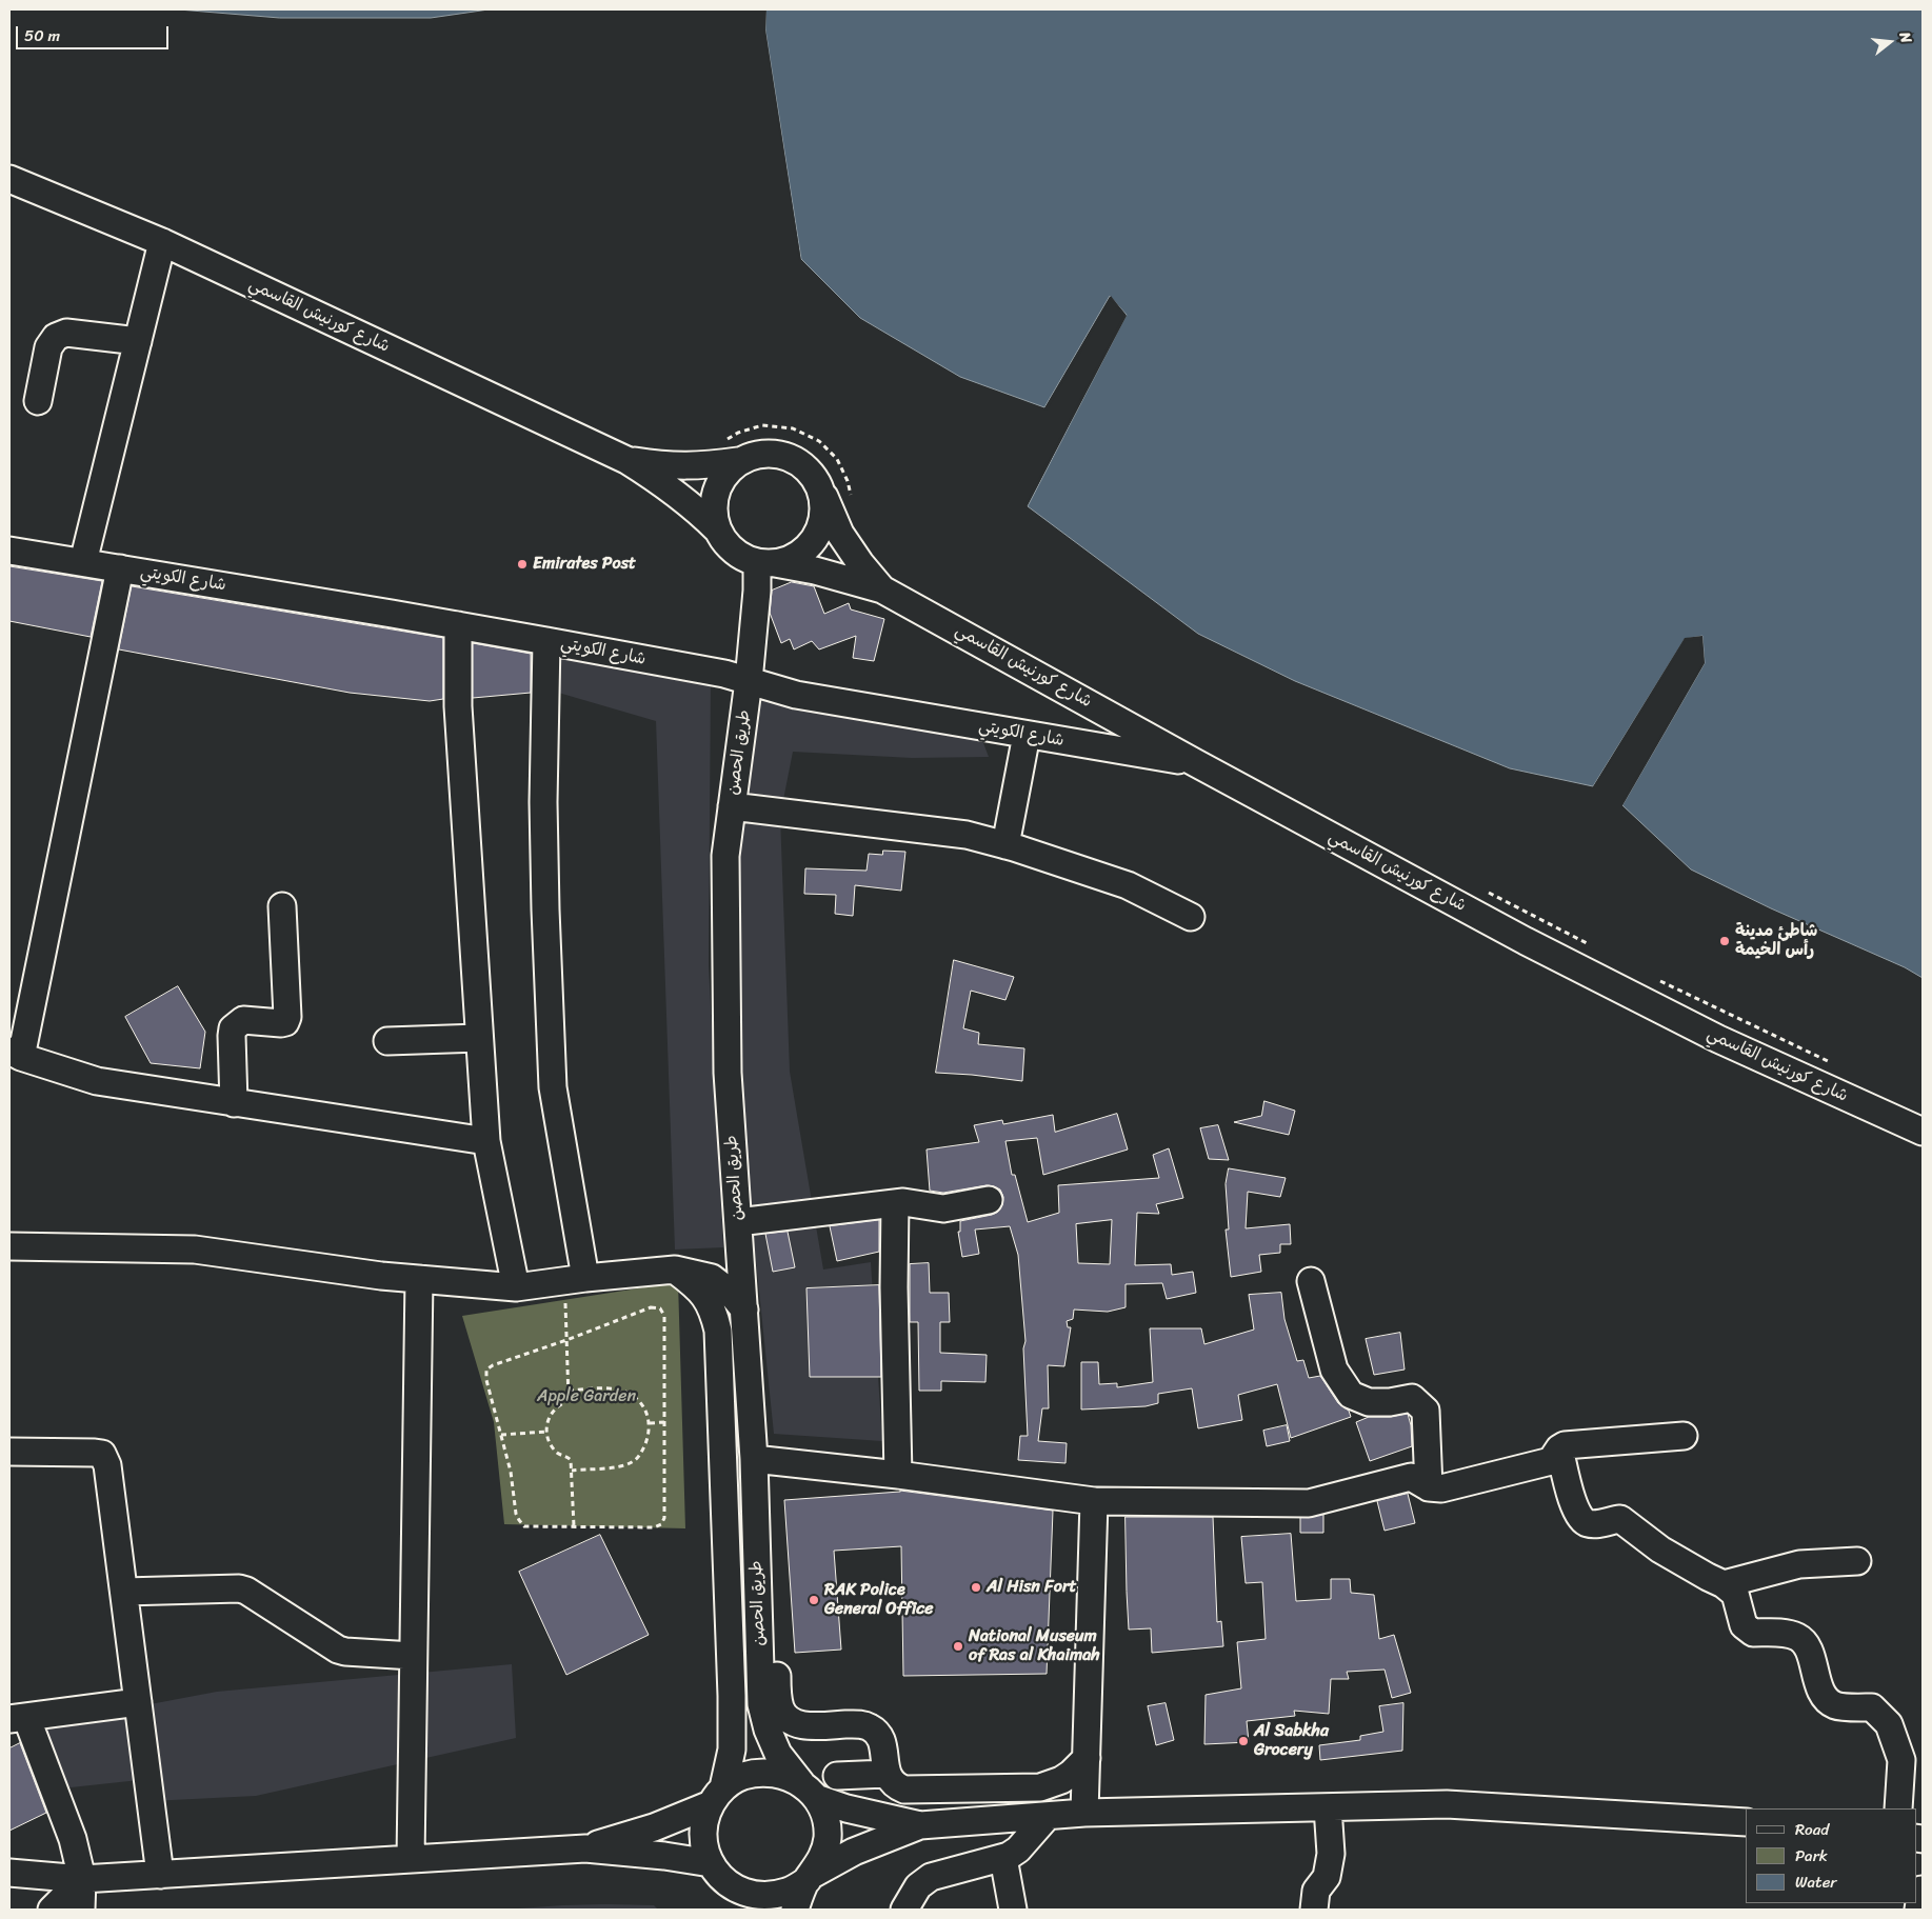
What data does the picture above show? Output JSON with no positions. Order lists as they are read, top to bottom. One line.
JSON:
{"streets":{"street":["شارع كورنيش القاسمي","شارع الكويتي","طريق الحصن"]},"crossings":[["شارع كورنيش القاسمي","شارع الكويتي"],["شارع كورنيش القاسمي","طريق الحصن"],["شارع الكويتي","طريق الحصن"]],"parks":["Apple Garden"],"places":["Emirates Post","شاطئ مدينة رأس الخيمة","Al Hisn Fort","RAK Police General Office","National Museum of Ras al Khaimah","Al Sabkha Grocery"],"legend":["Road","Park","Water"],"scale_bar":"50 m","north":"right"}
